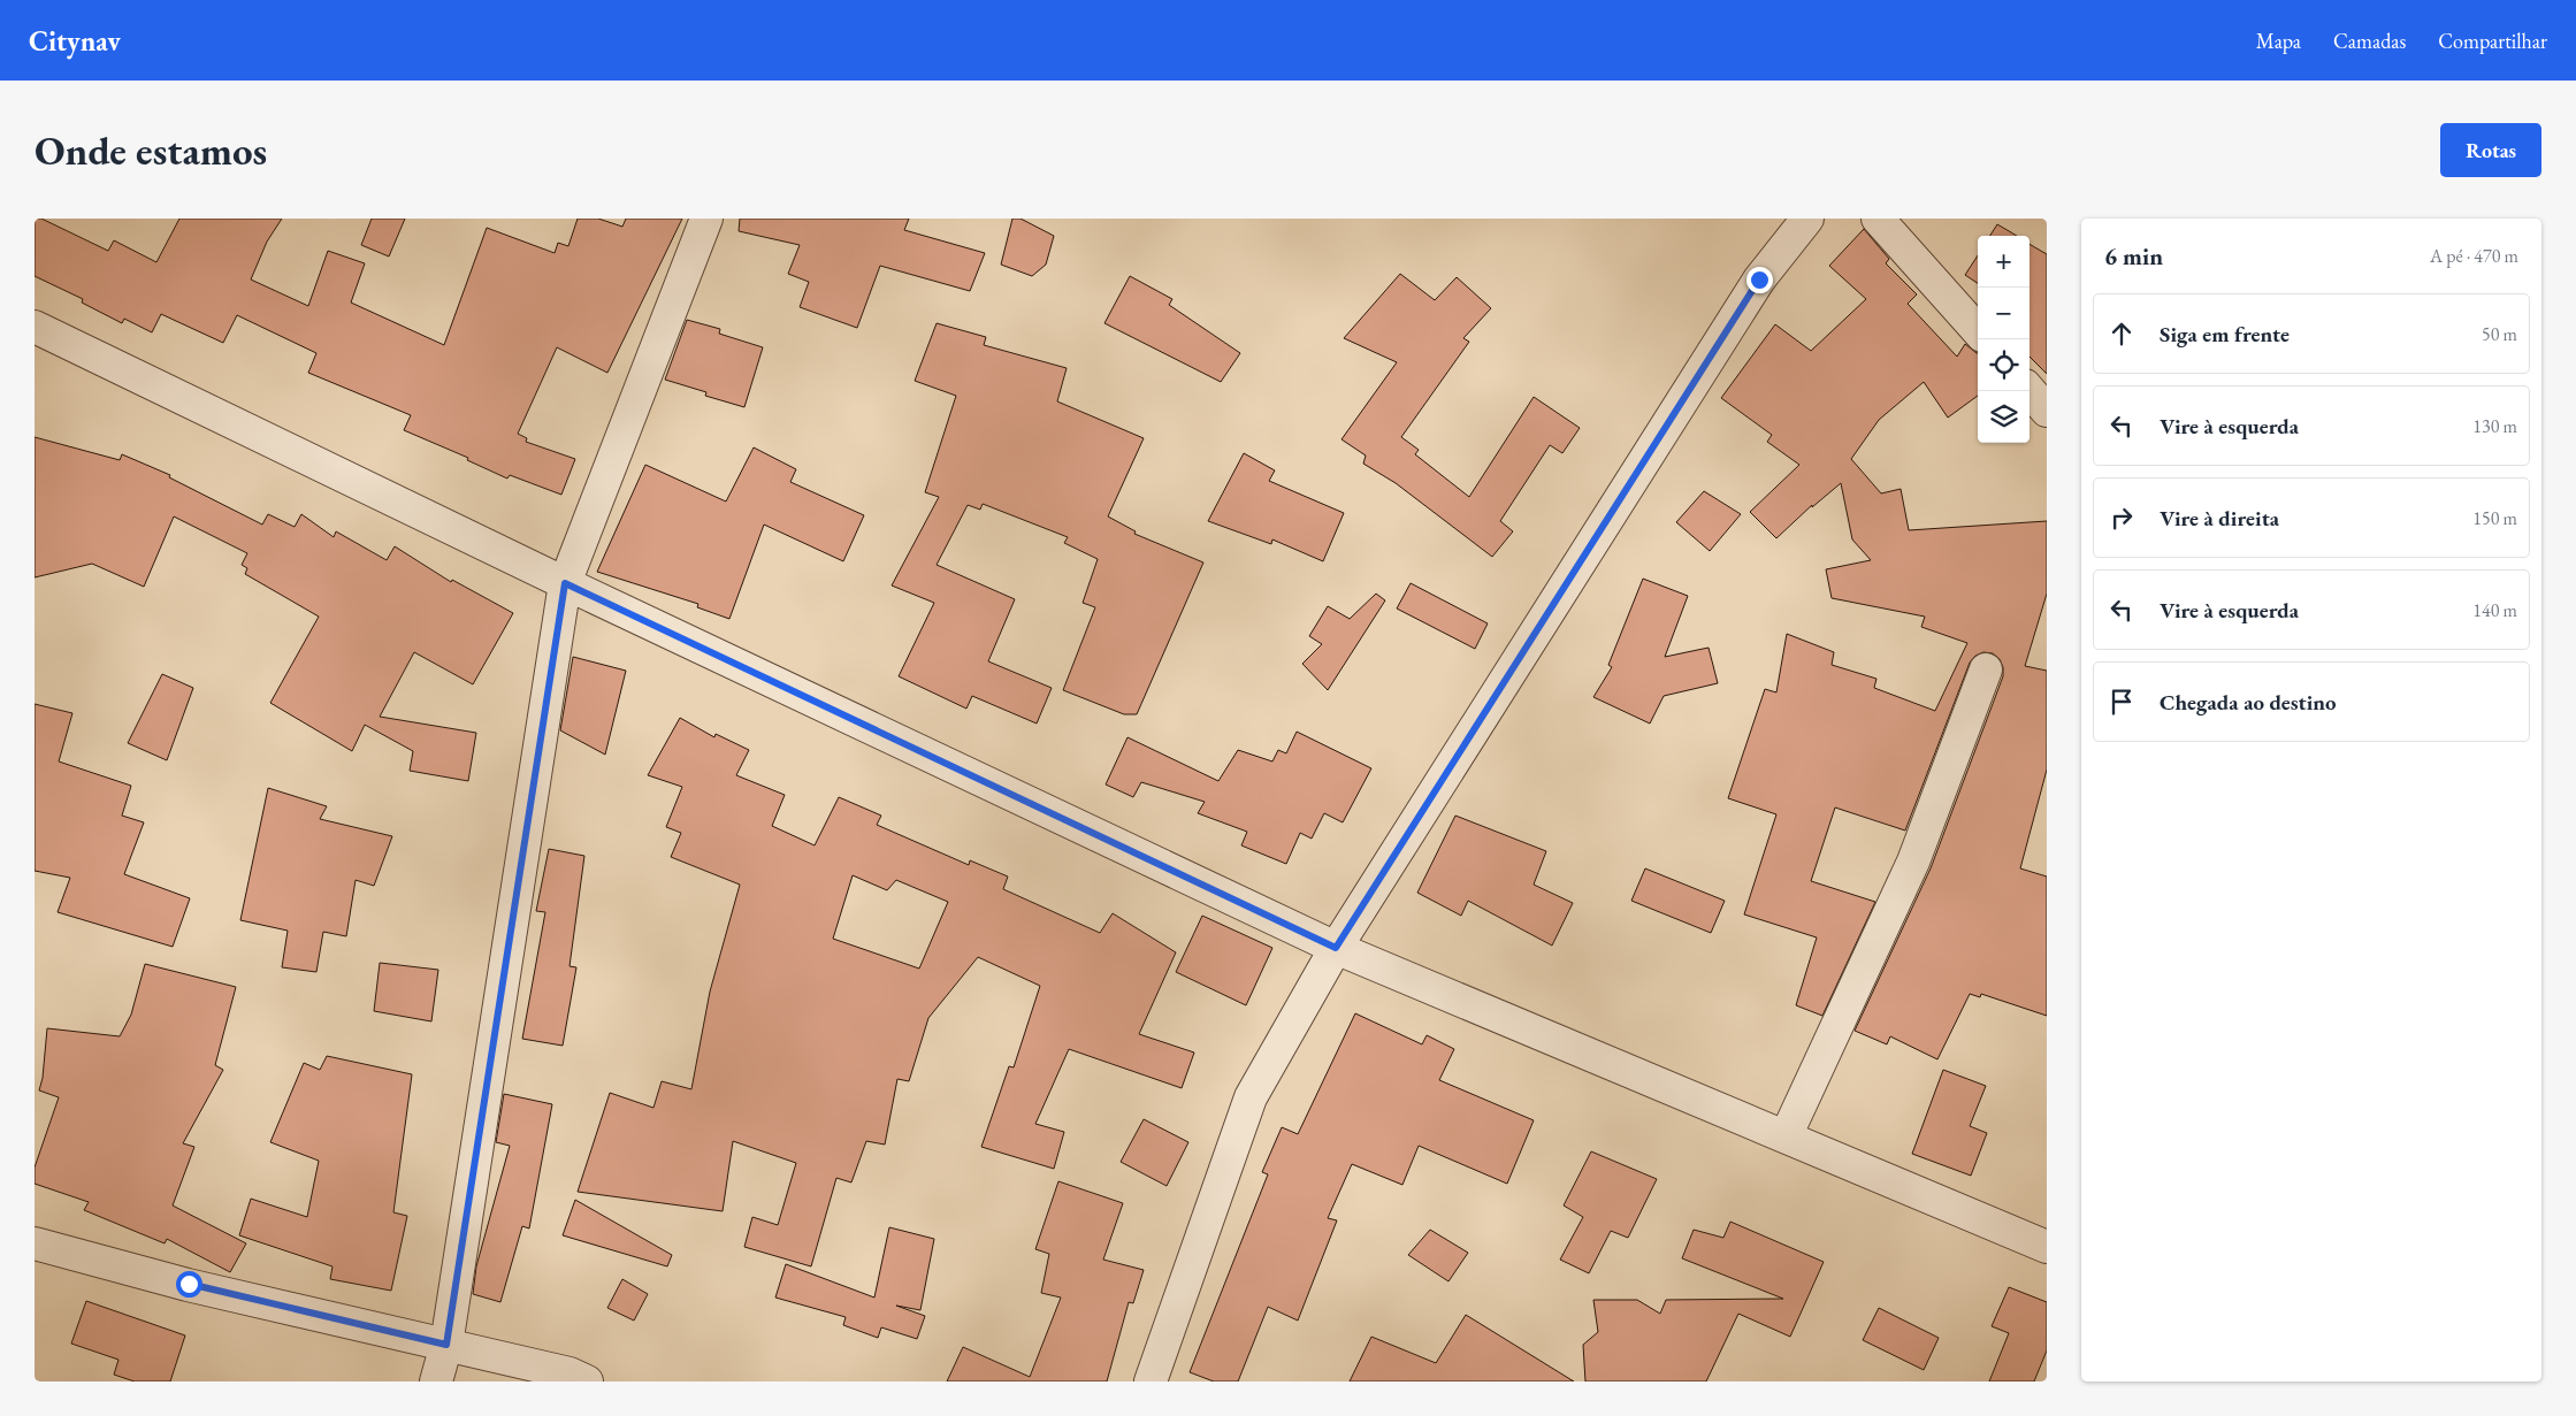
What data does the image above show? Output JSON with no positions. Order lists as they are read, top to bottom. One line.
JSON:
{"page":{"header":"Citynav","nav":["Mapa","Camadas","Compartilhar"],"buttons":"Rotas","title":"Onde estamos","heading":["6 min","A pé · 470 m"],"map_buttons":["+","−"],"list":[["Siga em frente","50 m"],["Vire à esquerda","130 m"],["Vire à direita","150 m"],["Vire à esquerda","140 m"],"Chegada ao destino"]}}
